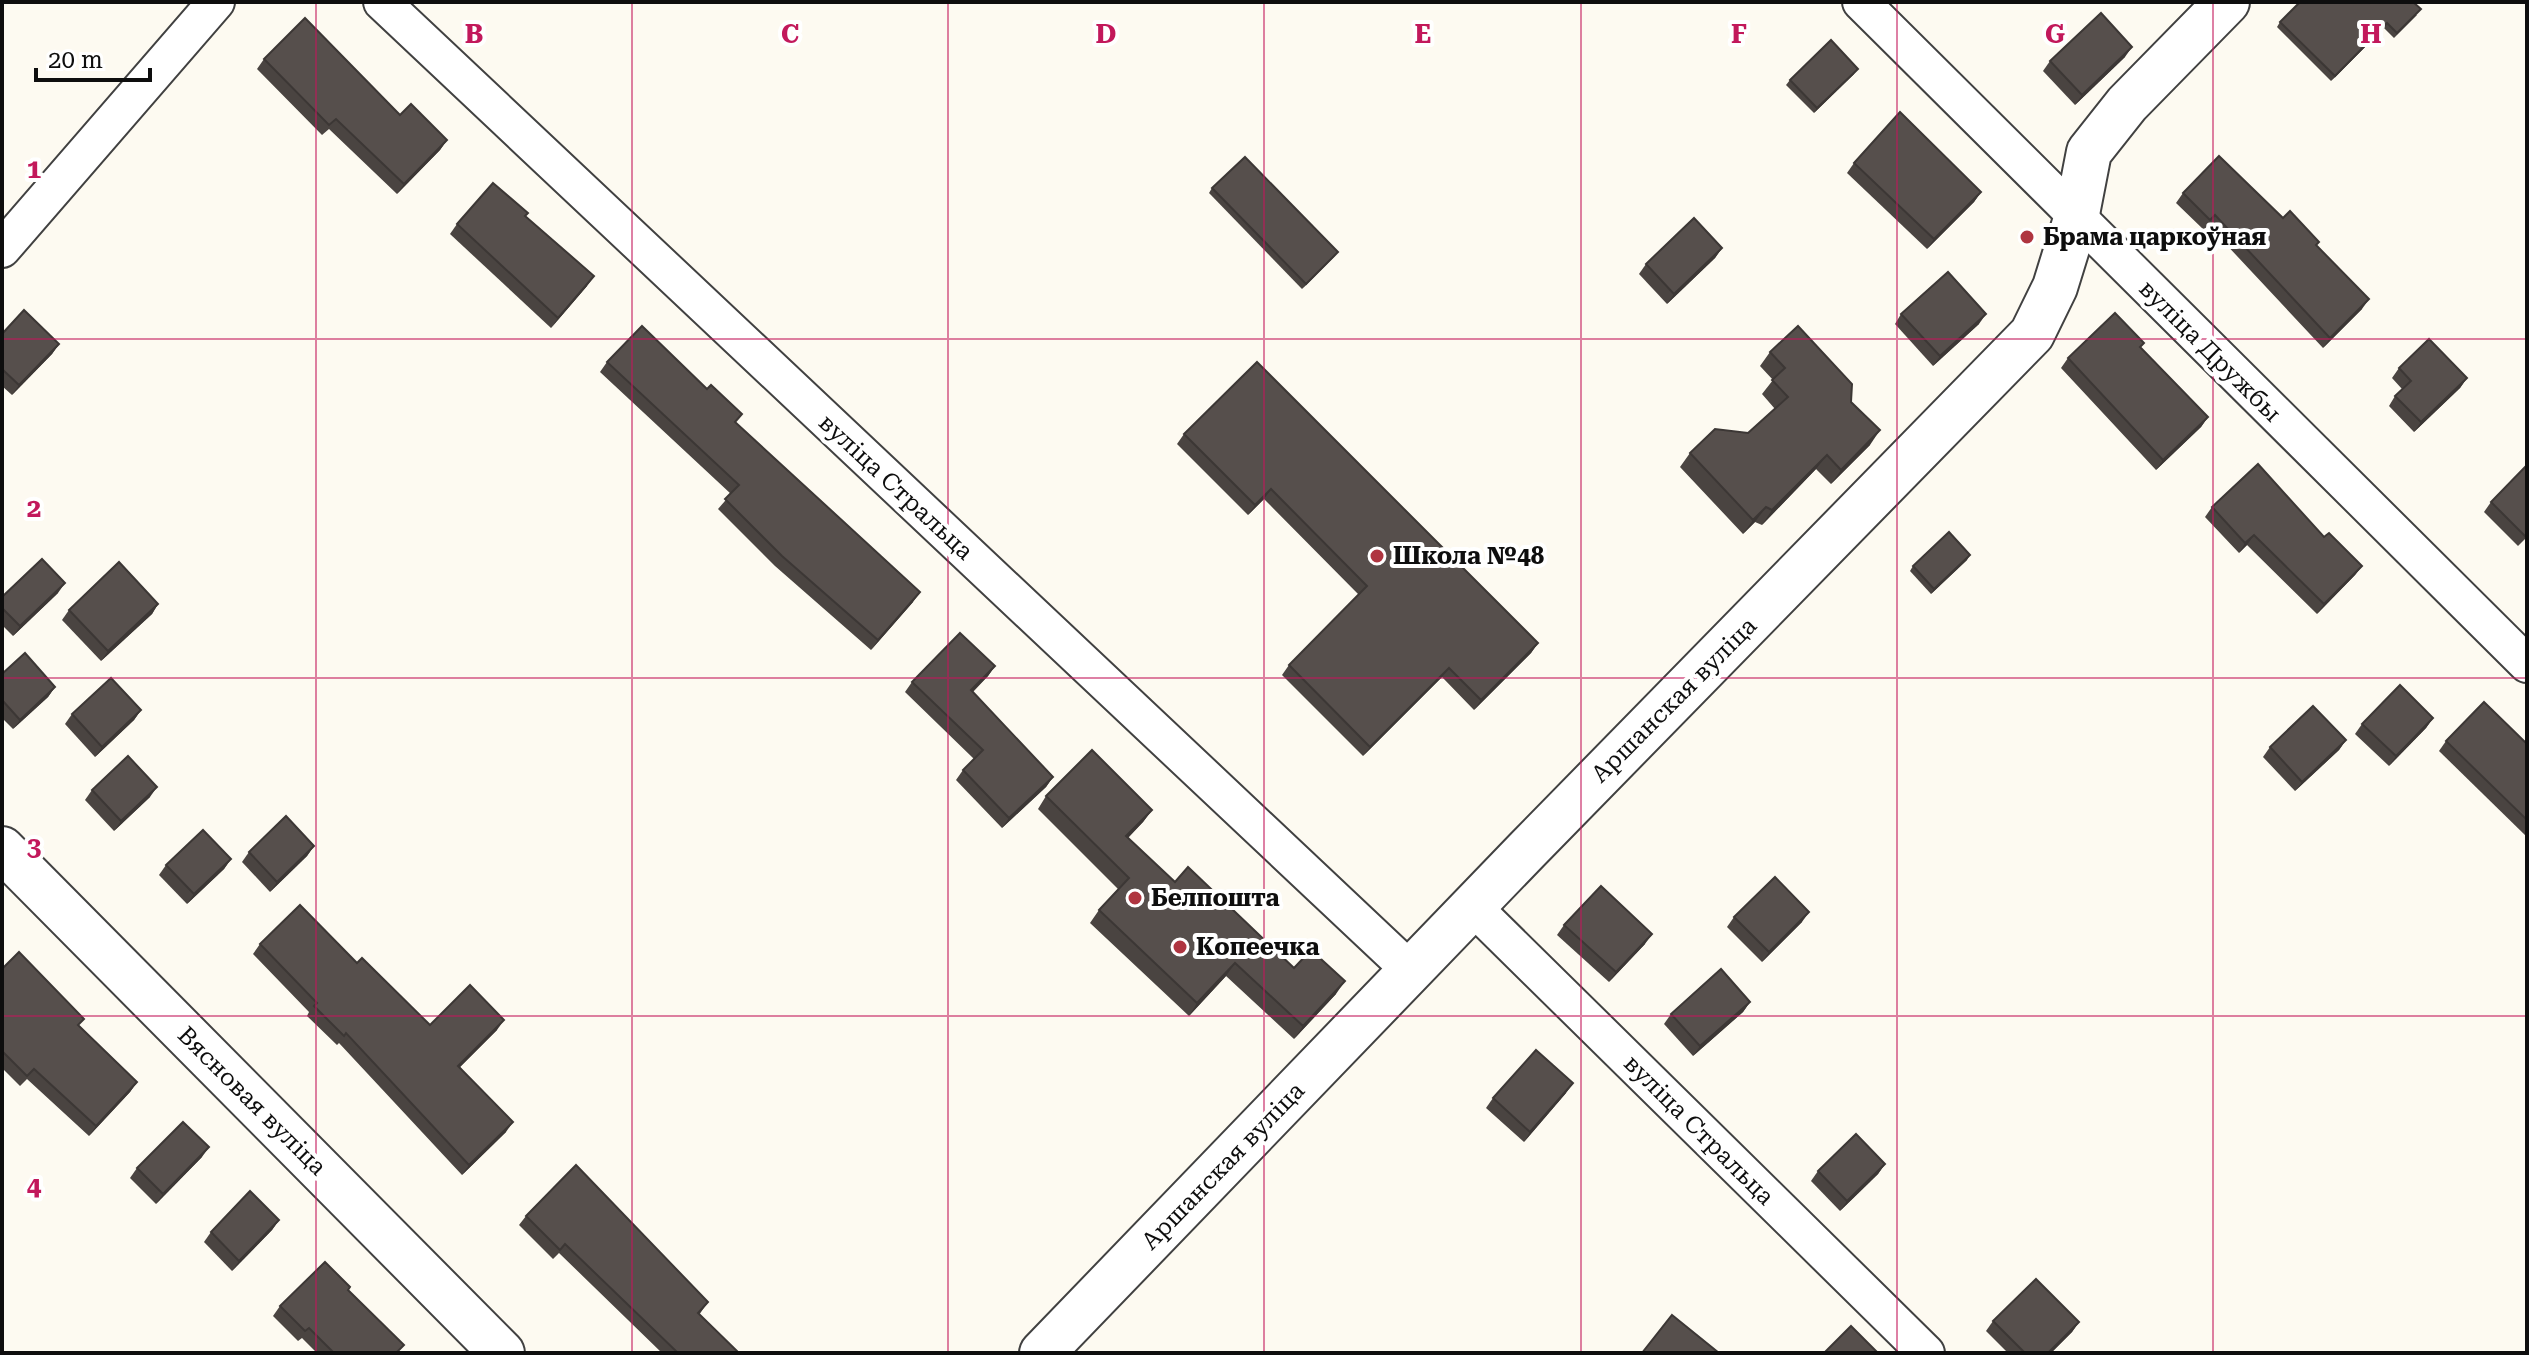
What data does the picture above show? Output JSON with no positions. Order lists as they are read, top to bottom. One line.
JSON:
{"streets":{"street":["вуліца Дружбы","вуліца Стральца","Аршанская вуліца","Вясновая вуліца"]},"crossings":[["вуліца Дружбы","Аршанская вуліца"],["вуліца Стральца","Аршанская вуліца"]],"places":["Брама царкоўная","Школа №48","Белпошта","Копеечка"],"scale_bar":"20 m","grid":{"columns":["B","C","D","E","F","G","H"],"rows":["1","2","3","4"]}}
